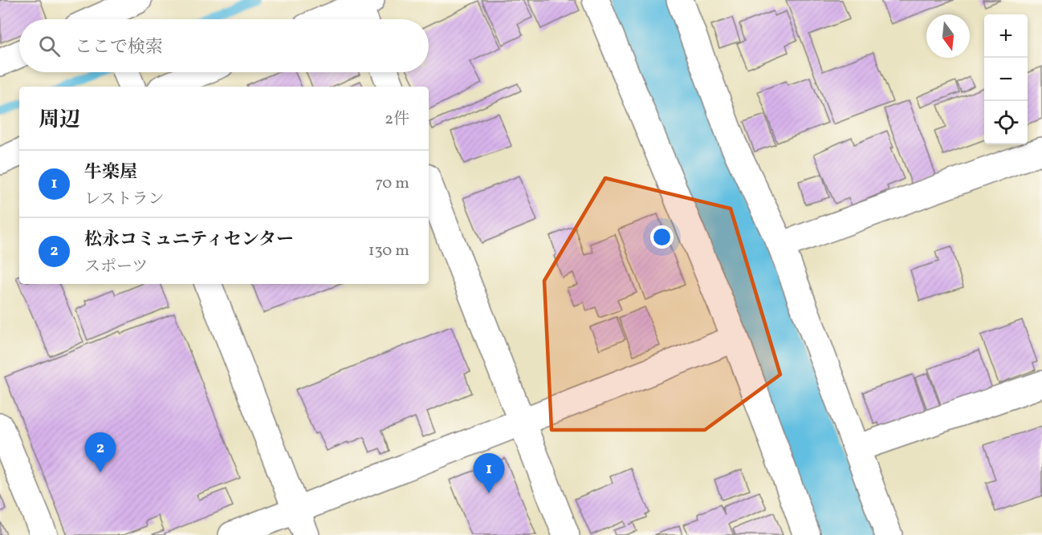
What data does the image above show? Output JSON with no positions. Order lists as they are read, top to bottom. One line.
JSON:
{"north":"bottom","page":{"map_buttons":["+","−"],"search":"ここで検索","heading":["周辺","2件"],"list":[{"mark":"1","name":"牛楽屋","note":"レストラン","value":"70 m"},{"mark":"2","name":"松永コミュニティセンター","note":"スポーツ","value":"130 m"}],"pins":["2","1"]}}
